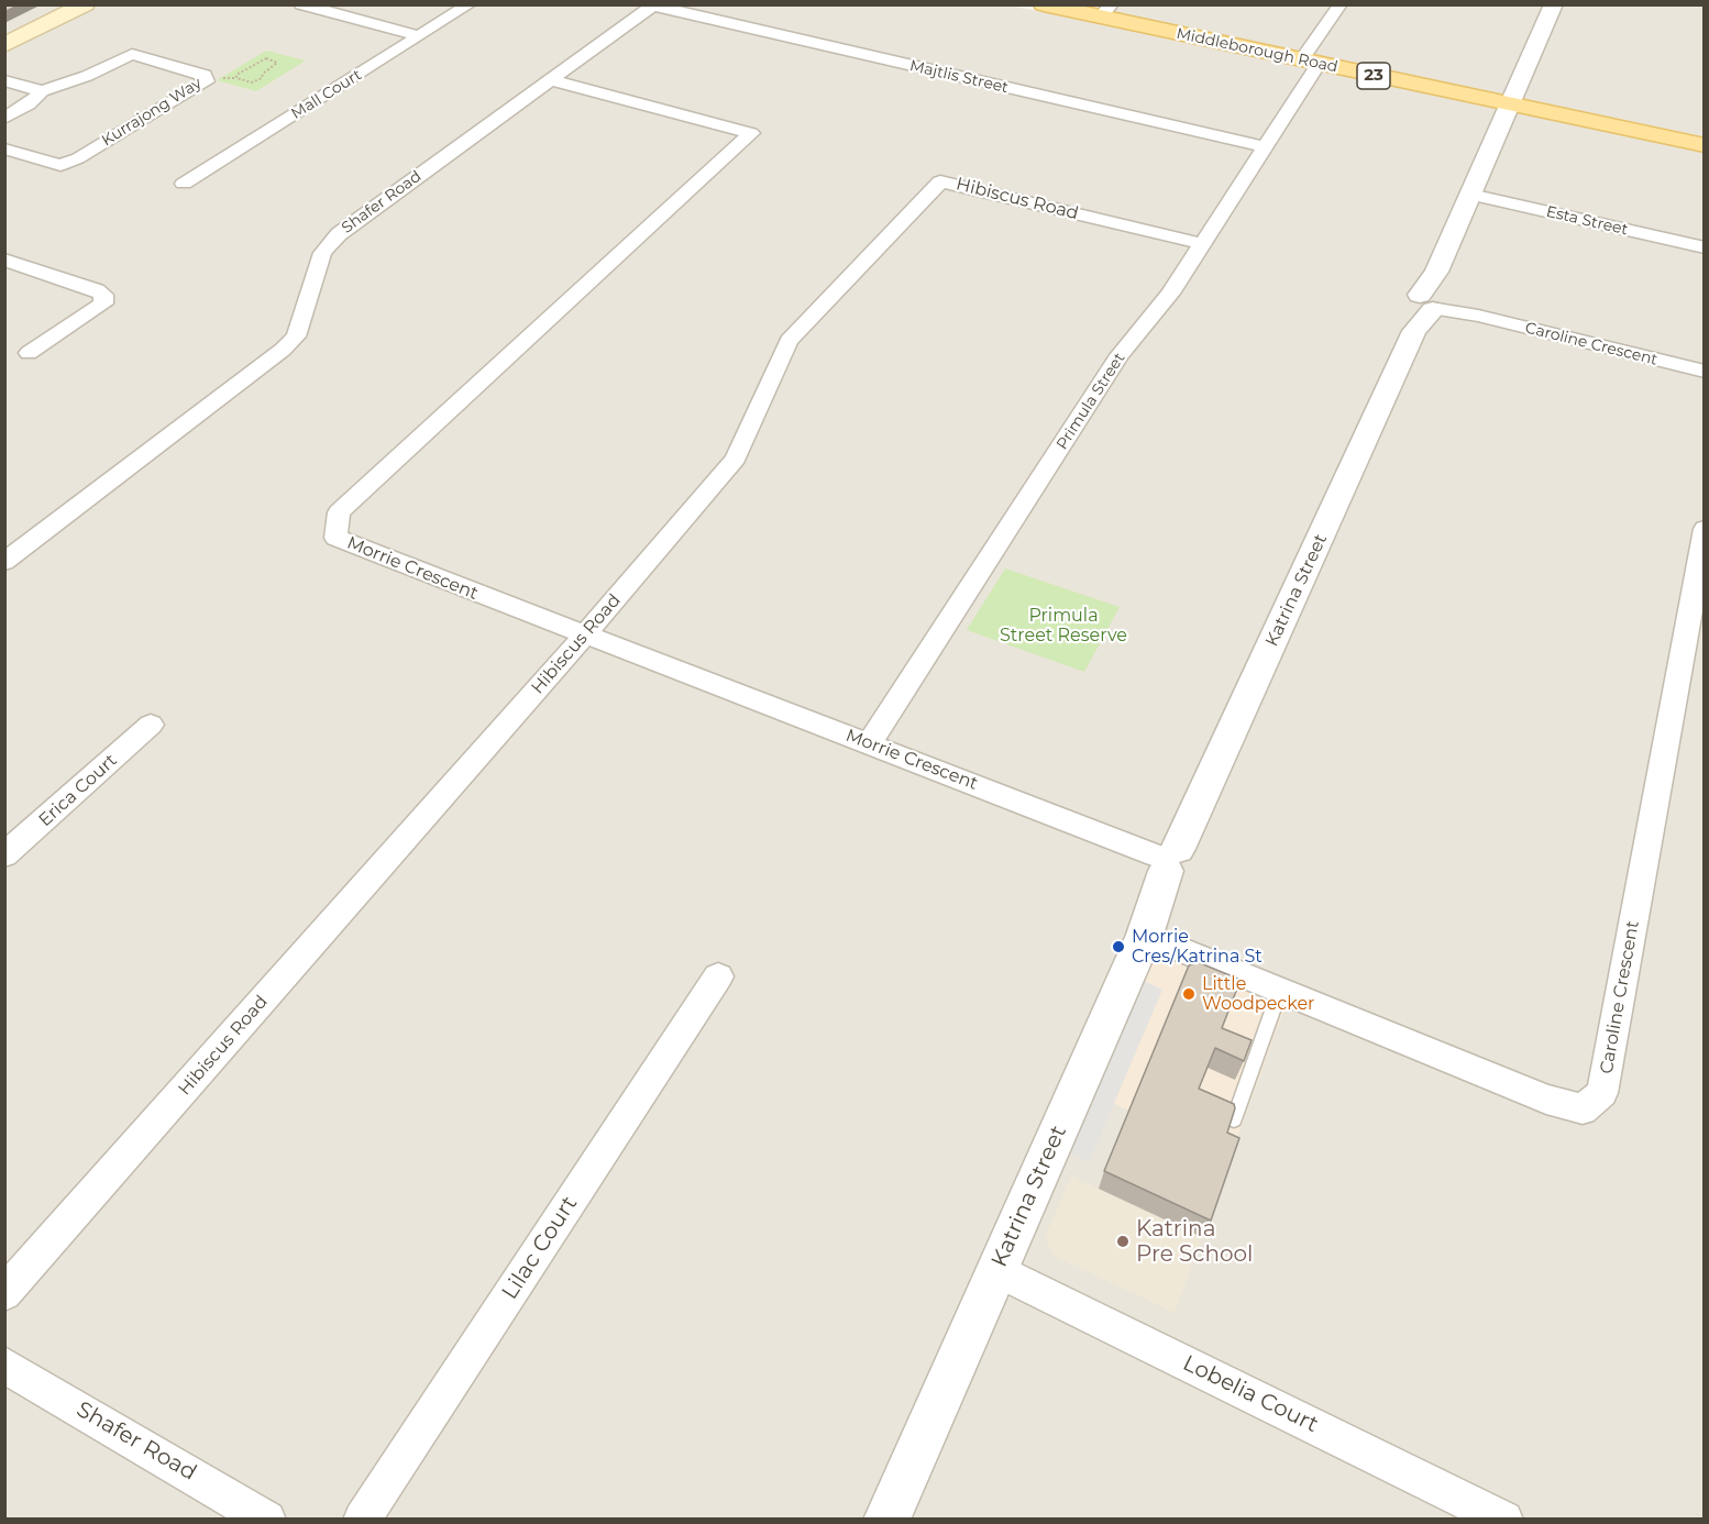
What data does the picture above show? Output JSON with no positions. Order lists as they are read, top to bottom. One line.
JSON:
{"streets":{"main road":["Middleborough Road","23"],"street":["Majtlis Street","Mall Court","Kurrajong Way","Hibiscus Road","Shafer Road","Esta Street","Caroline Crescent","Primula Street","Morrie Crescent","Katrina Street","Erica Court","Lilac Court","Lobelia Court"]},"crossings":[["Middleborough Road","Primula Street"],["Middleborough Road","Katrina Street"],["Majtlis Street","Shafer Road"],["Majtlis Street","Primula Street"],["Hibiscus Road","Primula Street"],["Hibiscus Road","Morrie Crescent"],["Shafer Road","Morrie Crescent"],["Esta Street","Katrina Street"],["Caroline Crescent","Katrina Street"],["Primula Street","Morrie Crescent"],["Morrie Crescent","Katrina Street"],["Katrina Street","Lobelia Court"]],"parks":["Primula Street Reserve"],"places":["Morrie Cres/Katrina St","Little Woodpecker","Katrina Pre School"]}
